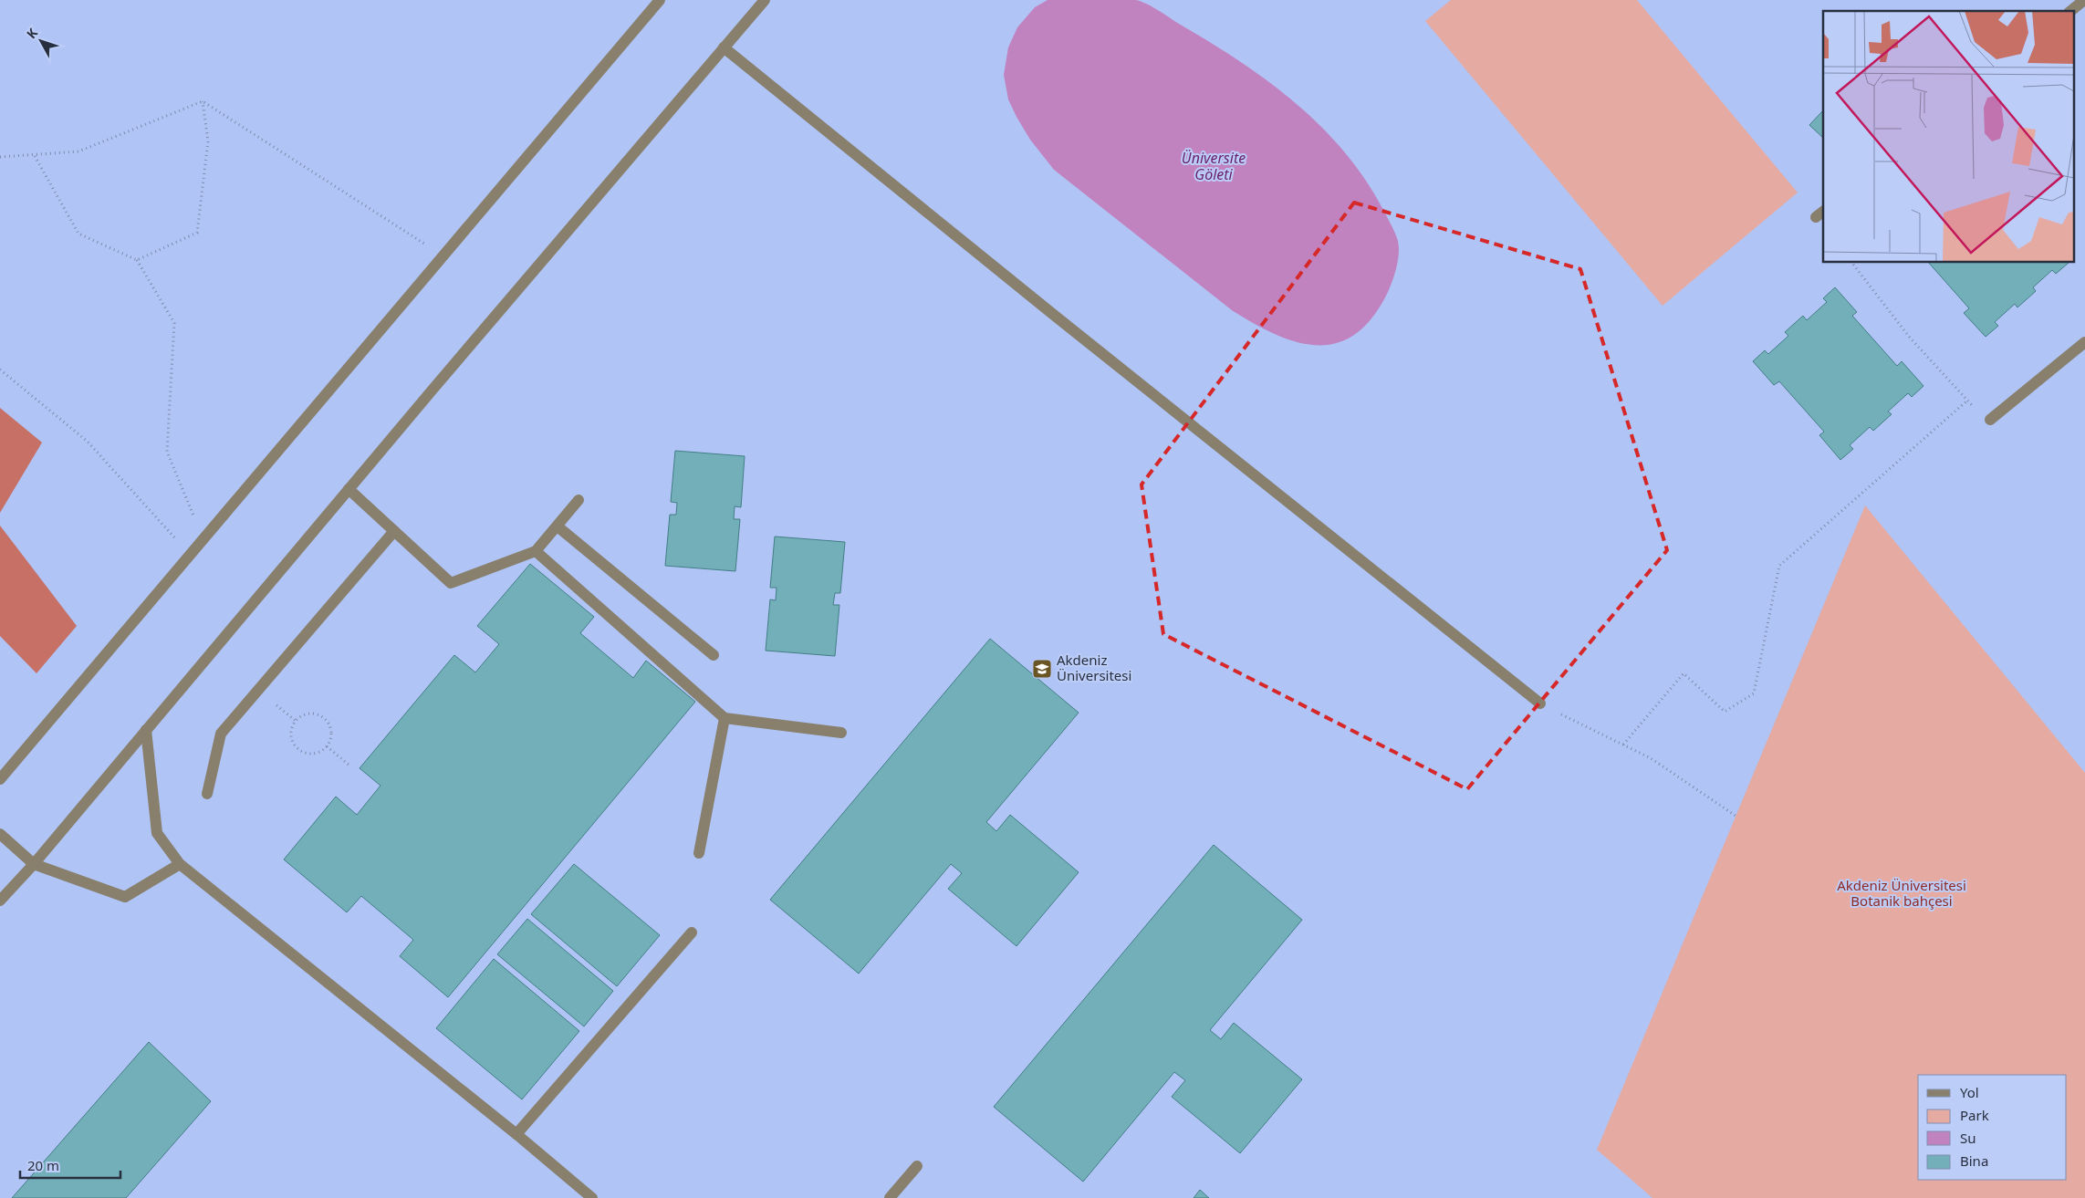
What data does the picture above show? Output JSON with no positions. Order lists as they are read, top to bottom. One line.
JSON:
{"water":["Üniversite Göleti"],"parks":["Akdeniz Üniversitesi Botanik bahçesi"],"places":{"school or university":["Akdeniz Üniversitesi"]},"legend":["Yol","Park","Su","Bina"],"scale_bar":"20 m","north":"top left"}
